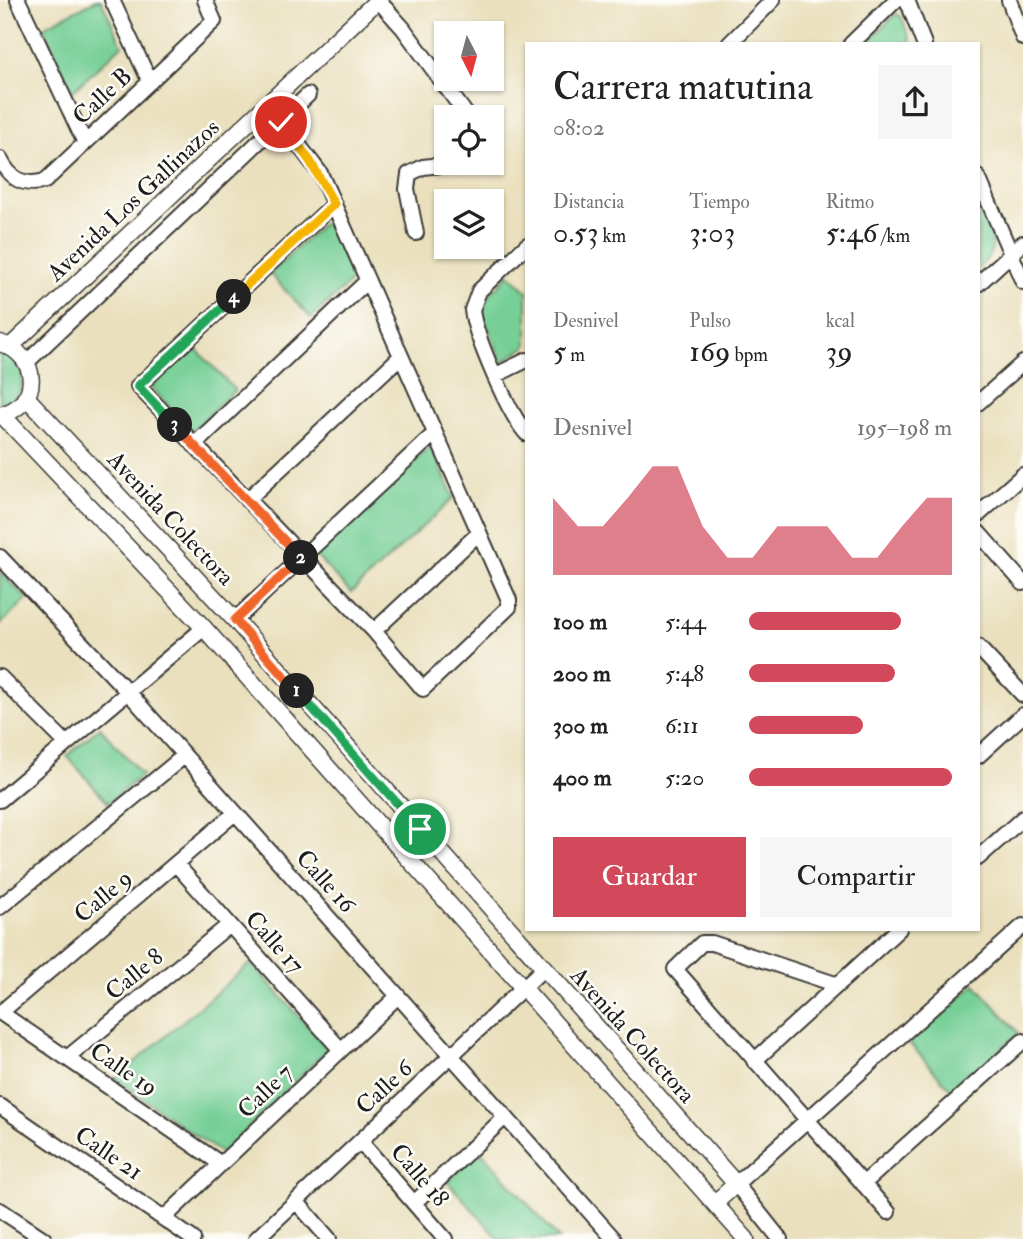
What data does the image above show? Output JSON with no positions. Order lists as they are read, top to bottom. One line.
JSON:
{"streets":{"street":["Calle B","Avenida Los Gallinazos","Avenida Colectora","Calle 16","Calle 9","Calle 17","Calle 8","Calle 19","Calle 6","Calle 7","Calle 21","Calle 18"]},"crossings":[["Avenida Colectora","Calle 6"],["Calle 16","Calle 9"],["Calle 16","Calle 6"],["Calle 16","Calle 7"],["Calle 9","Calle 17"],["Calle 9","Calle 19"],["Calle 17","Calle 8"],["Calle 17","Calle 7"],["Calle 8","Calle 19"],["Calle 19","Calle 7"],["Calle 6","Calle 18"],["Calle 7","Calle 21"]],"north":"bottom","page":{"heading":["Carrera matutina","08:02"],"stats":[["Distancia","0.53 km"],["Tiempo","3:03"],["Ritmo","5:46 /km"],["Desnivel","5 m"],["Pulso","169 bpm"],["kcal","39"]],"pins":["4","3","2","1"],"chart":["Desnivel","195–198 m"],"list":[{"name":"100 m","note":"5:44"},{"name":"200 m","note":"5:48"},{"name":"300 m","note":"6:11"},{"name":"400 m","note":"5:20"}],"buttons":["Guardar","Compartir"]}}
